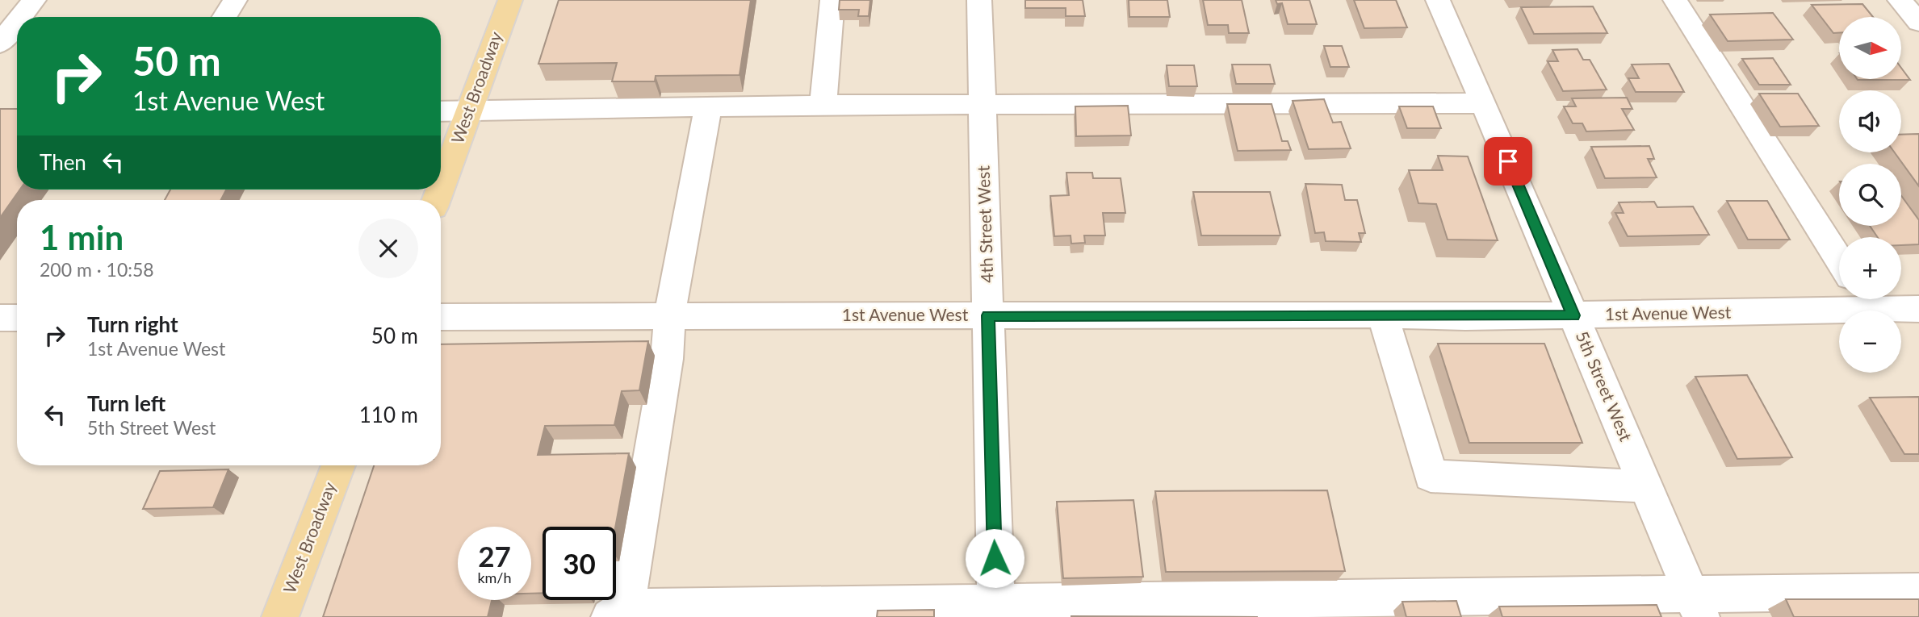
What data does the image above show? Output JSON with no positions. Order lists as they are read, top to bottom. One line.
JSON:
{"streets":{"main road":["West Broadway"],"street":["4th Street West","1st Avenue West","5th Street West"]},"crossings":[["4th Street West","1st Avenue West"],["1st Avenue West","5th Street West"]],"north":"right","page":{"map_buttons":["+","−"],"turn":["50 m","1st Avenue West"],"then":"Then","heading":["1 min","200 m · 10:58"],"list":[{"name":"Turn right","note":"1st Avenue West","value":"50 m"},{"name":"Turn left","note":"5th Street West","value":"110 m"}],"speed":"27 km/h","limit":"30"}}
